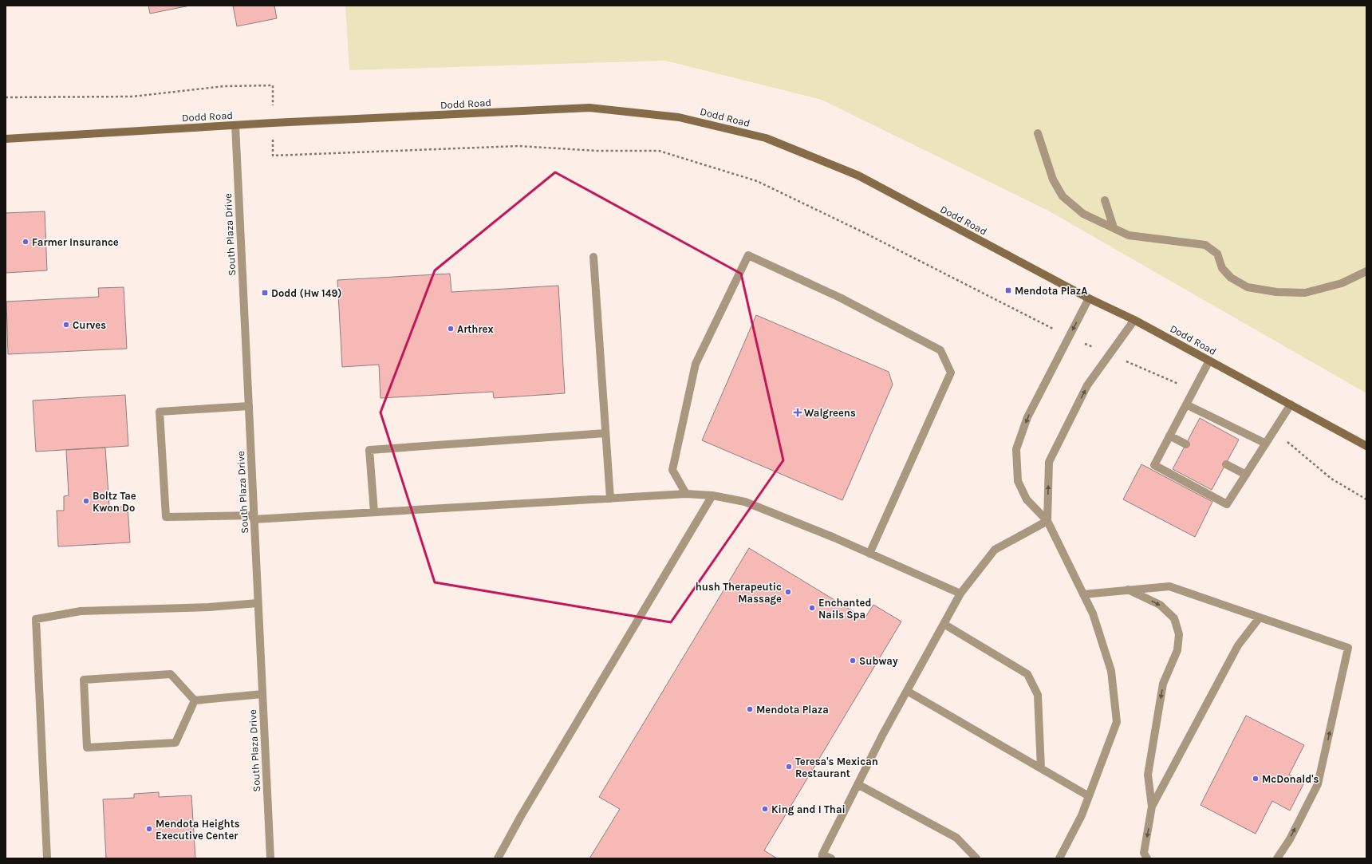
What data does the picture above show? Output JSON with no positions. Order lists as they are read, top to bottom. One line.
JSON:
{"streets":{"main road":["Dodd Road"],"street":["South Plaza Drive"]},"crossings":[["Dodd Road","South Plaza Drive"]],"places":{"other":["Farmer Insurance","Curves","Arthrex","Boltz Tae Kwon Do","hush Therapeutic Massage","Enchanted Nails Spa","Subway","Mendota Plaza","Teresa's Mexican Restaurant","McDonald's","King and I Thai","Mendota Heights Executive Center"],"transit":["Mendota PlazA","Dodd (Hw 149)"],"health":["Walgreens"]}}
